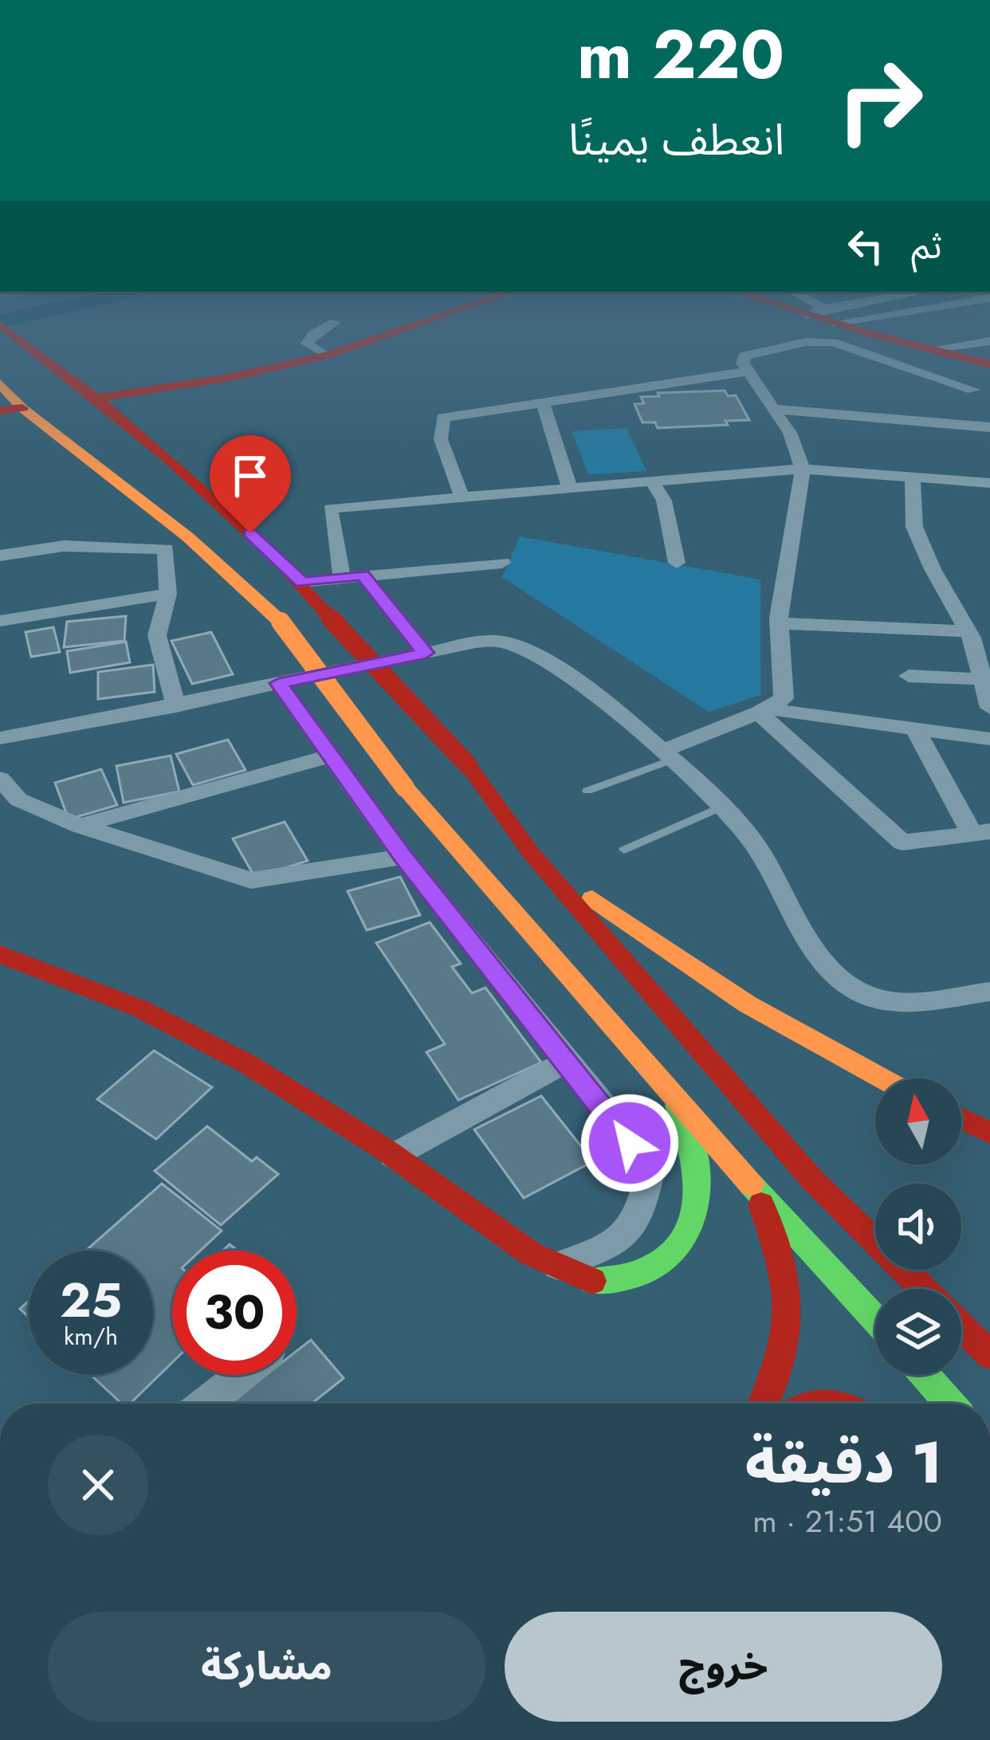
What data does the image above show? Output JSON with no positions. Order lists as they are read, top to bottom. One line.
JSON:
{"north":"top","page":{"turn":["220 m","انعطف يمينًا"],"then":"ثم","speed":"25 km/h","limit":"30","heading":["1 دقيقة","400 m · 21:51"],"buttons":["خروج","مشاركة"]}}
